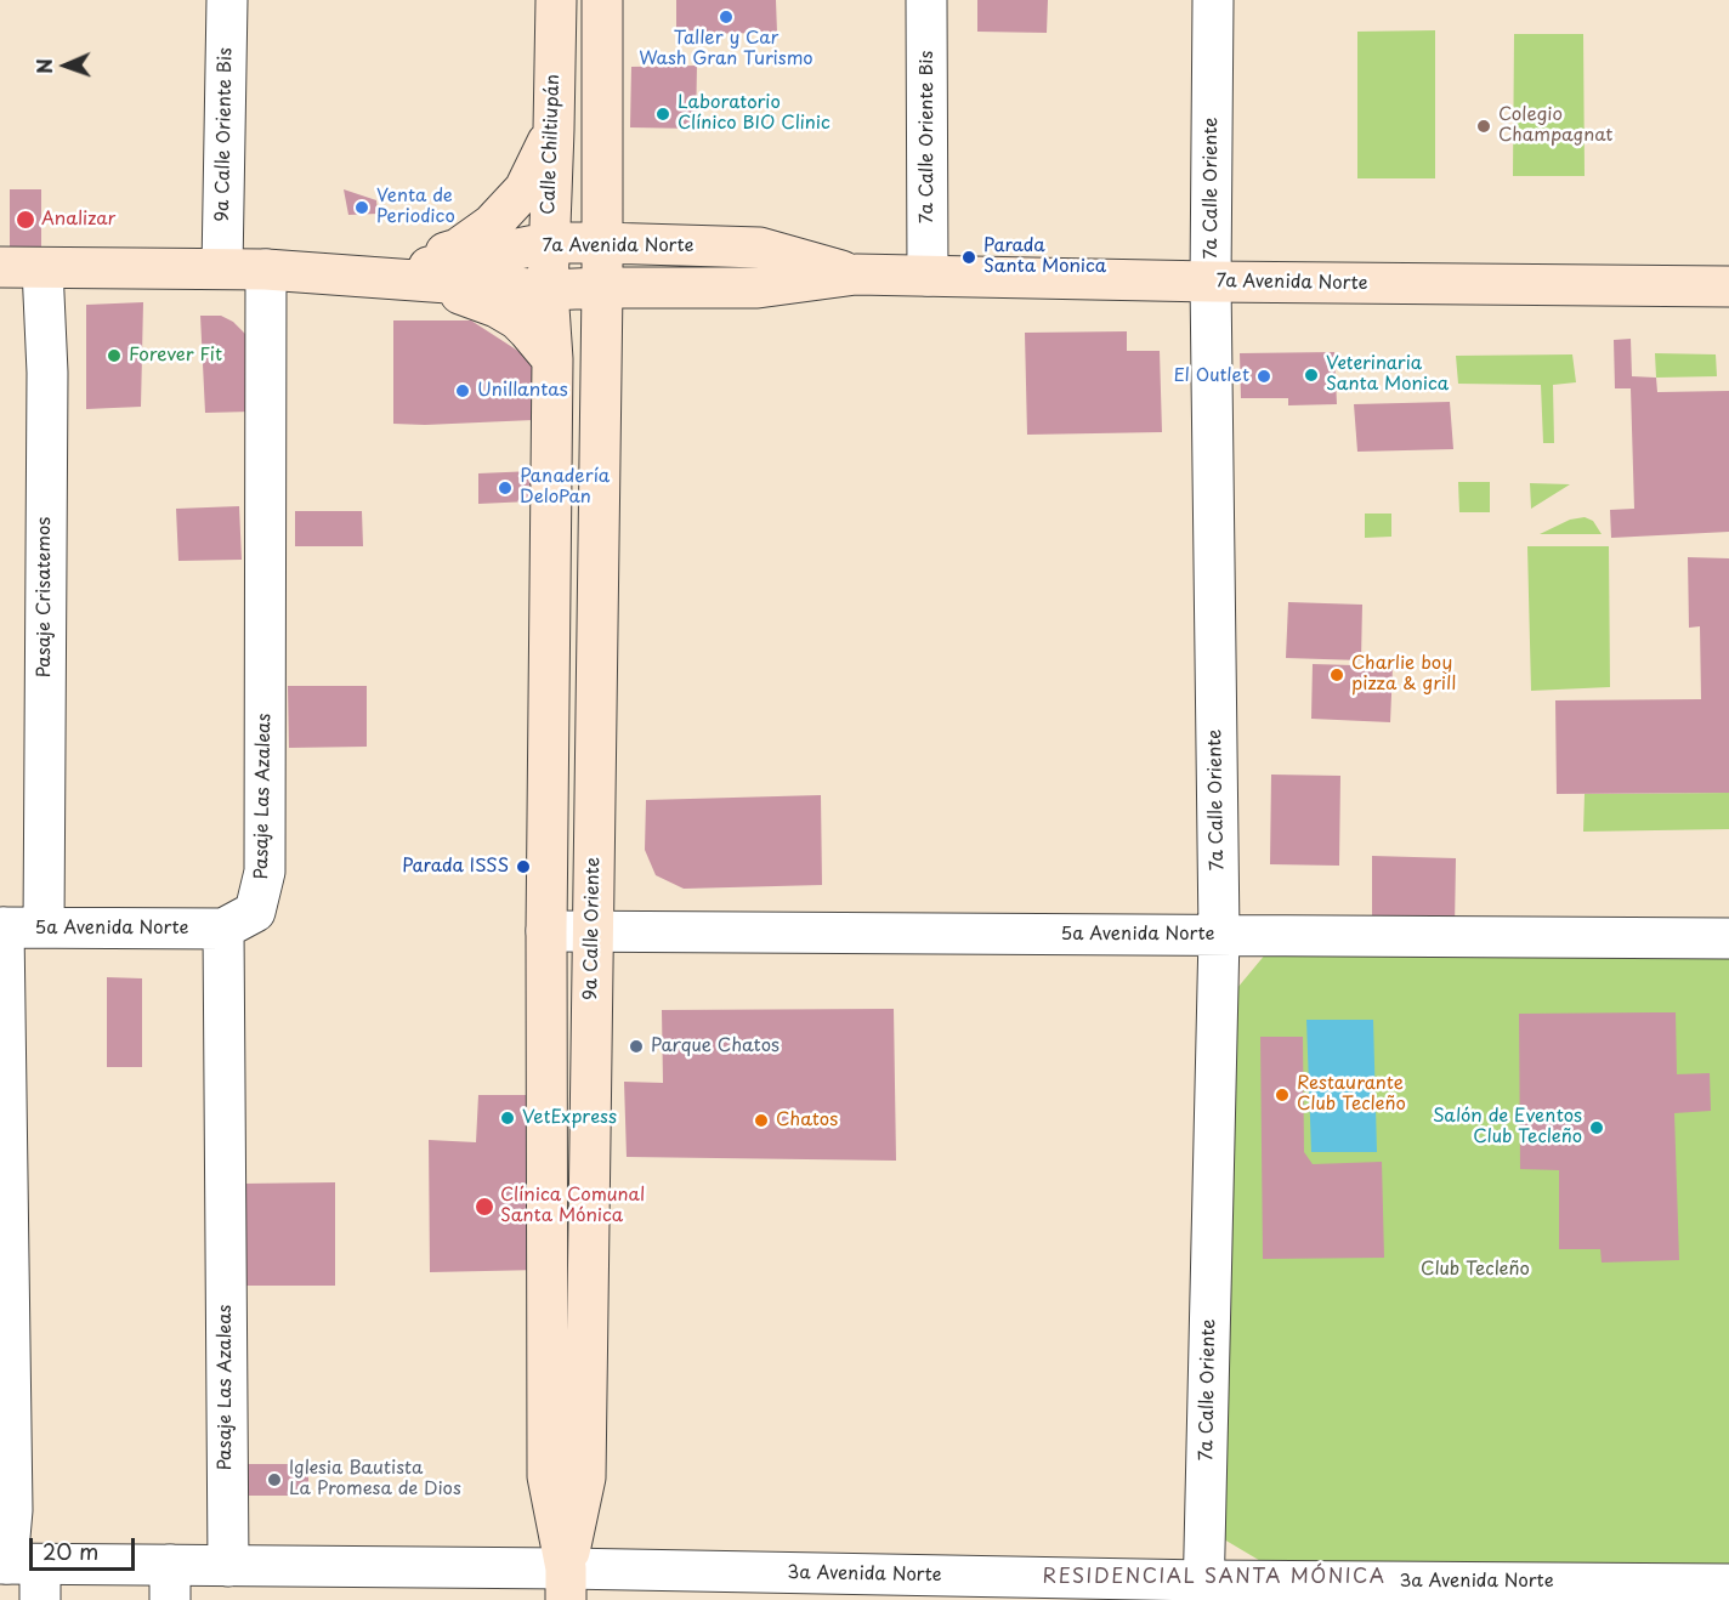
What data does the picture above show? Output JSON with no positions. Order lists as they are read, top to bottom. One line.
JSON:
{"streets":{"main road":["Calle Chiltiupán","7a Avenida Norte","9a Calle Oriente"],"street":["9a Calle Oriente Bis","7a Calle Oriente Bis","7a Calle Oriente","Pasaje Crisatemos","Pasaje Las Azaleas","5a Avenida Norte","3a Avenida Norte"]},"crossings":[["9a Calle Oriente Bis","7a Avenida Norte"],["7a Calle Oriente Bis","7a Avenida Norte"],["Calle Chiltiupán","7a Avenida Norte"],["7a Calle Oriente","7a Avenida Norte"],["7a Calle Oriente","5a Avenida Norte"],["7a Calle Oriente","3a Avenida Norte"],["7a Avenida Norte","Pasaje Crisatemos"],["7a Avenida Norte","Pasaje Las Azaleas"],["7a Avenida Norte","9a Calle Oriente"],["Pasaje Crisatemos","5a Avenida Norte"],["Pasaje Las Azaleas","5a Avenida Norte"],["Pasaje Las Azaleas","3a Avenida Norte"],["5a Avenida Norte","9a Calle Oriente"],["9a Calle Oriente","3a Avenida Norte"]],"districts":["RESIDENCIAL SANTA MÓNICA"],"parks":["Club Tecleño"],"places":["Taller y Car Wash Gran Turismo","Laboratorio Clínico BIO Clinic","Colegio Champagnat","Venta de Periodico","Analizar","Parada Santa Monica","Forever Fit","Veterinaria Santa Monica","El Outlet","Unillantas","Panadería DeloPan","Charlie boy pizza & grill","Parada ISSS","Parque Chatos","Restaurante Club Tecleño","VetExpress","Chatos","Salón de Eventos Club Tecleño","Clínica Comunal Santa Mónica","Iglesia Bautista La Promesa de Dios"],"scale_bar":"20 m","north":"left"}
